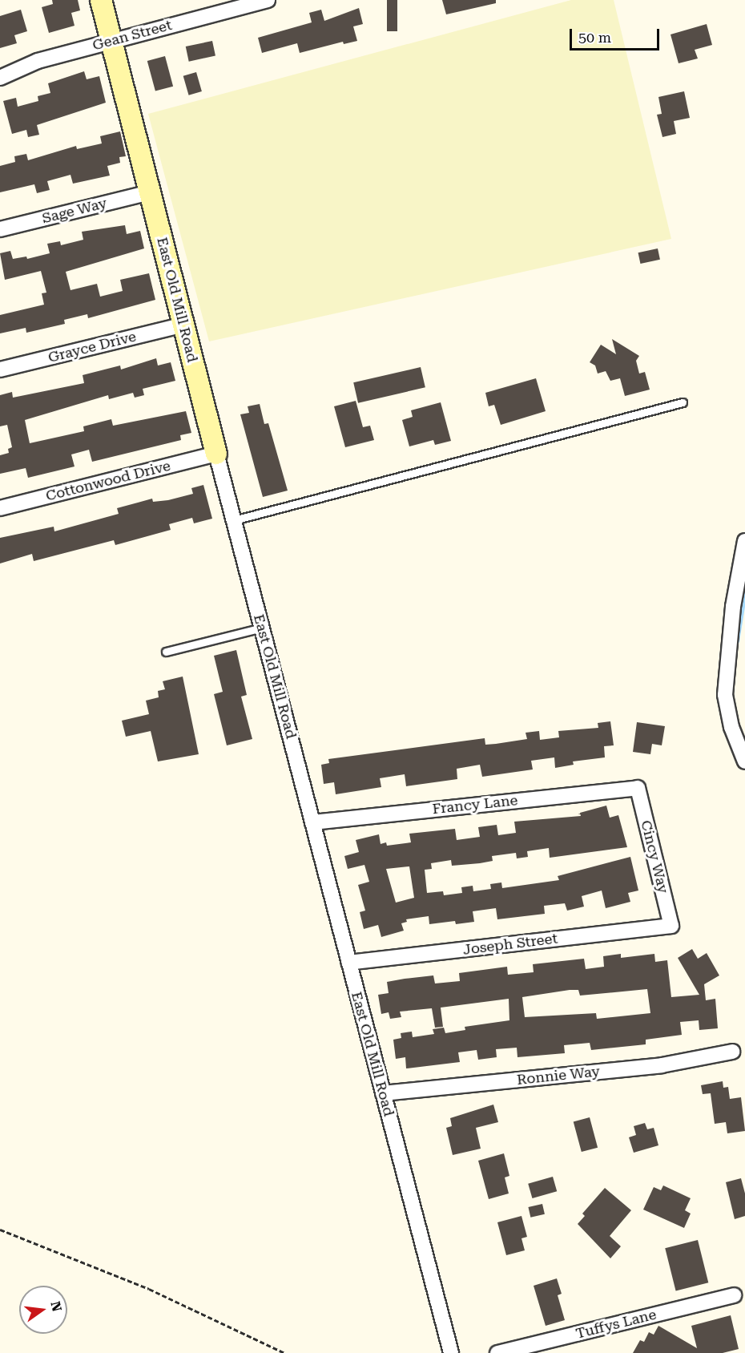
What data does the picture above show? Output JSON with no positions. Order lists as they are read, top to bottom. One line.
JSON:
{"streets":{"street":["Gean Street","Sage Way","East Old Mill Road","Grayce Drive","Cottonwood Drive","Francy Lane","Cincy Way","Joseph Street","Ronnie Way","Tuffys Lane"]},"crossings":[["Gean Street","East Old Mill Road"],["Sage Way","East Old Mill Road"],["East Old Mill Road","Grayce Drive"],["East Old Mill Road","Cottonwood Drive"],["East Old Mill Road","Francy Lane"],["East Old Mill Road","Joseph Street"],["East Old Mill Road","Ronnie Way"],["Francy Lane","Cincy Way"],["Cincy Way","Joseph Street"]],"scale_bar":"50 m","north":"right"}
